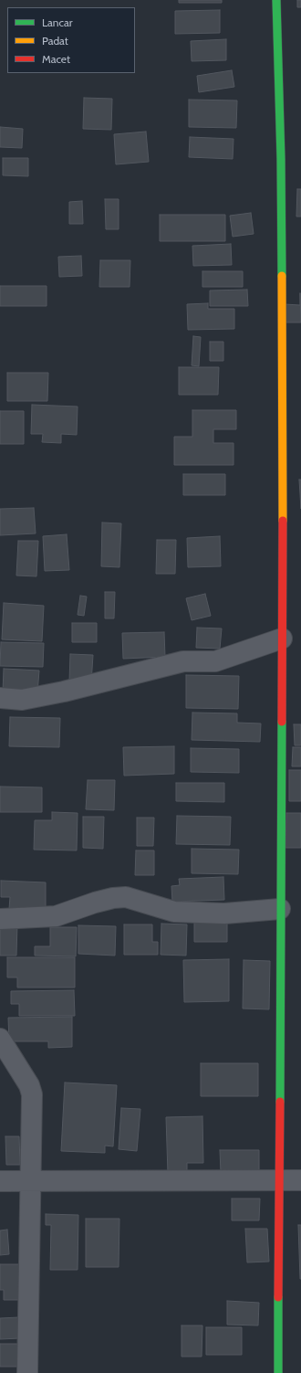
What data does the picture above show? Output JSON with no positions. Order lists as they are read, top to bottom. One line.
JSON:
{"legend":["Lancar","Padat","Macet"]}
